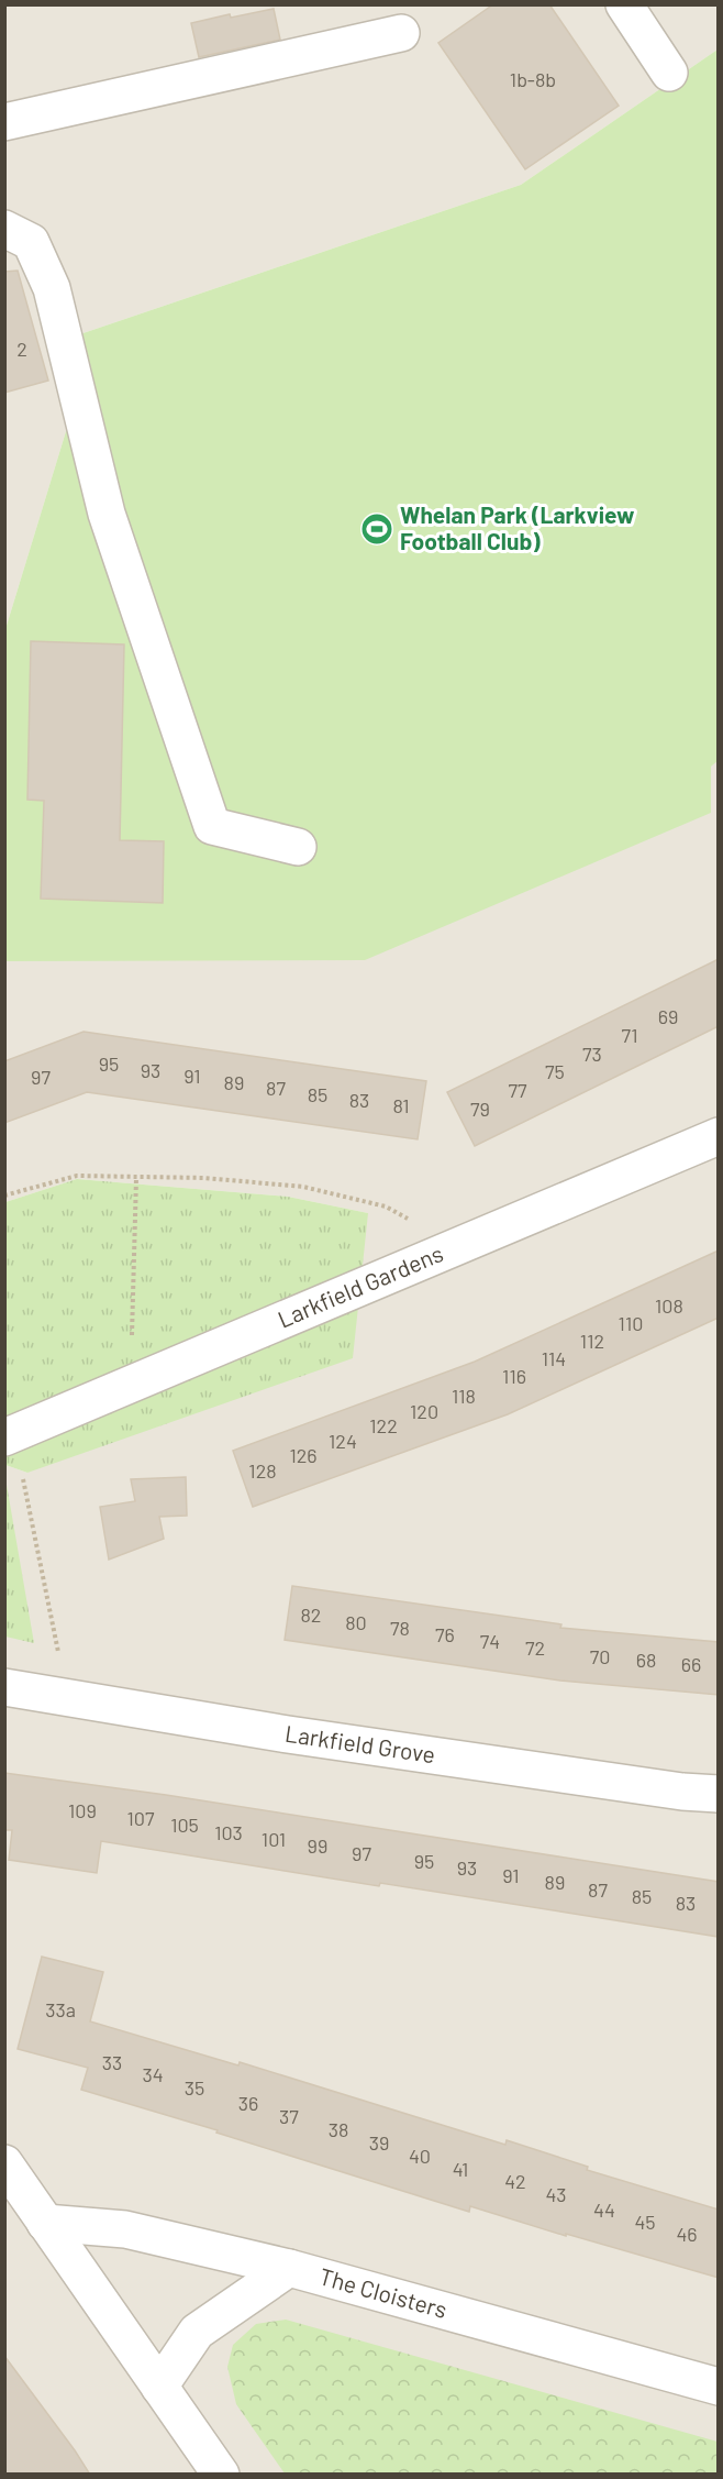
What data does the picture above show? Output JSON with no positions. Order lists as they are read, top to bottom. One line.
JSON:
{"streets":{"street":["Larkfield Gardens","Larkfield Grove","The Cloisters"]},"places":{"sports":["Whelan Park (Larkview Football Club)"]},"house_numbers":["1b-8b","2","69","71","73","95","93","75","91","97","89","87","77","85","83","81","79","108","110","112","114","116","118","120","122","124","126","128","82","80","78","76","74","72","70","68","66","109","107","105","103","101","99","97","95","93","91","89","87","85","83","33a","33","34","35","36","37","38","39","40","41","42","43","44","45","46"]}
